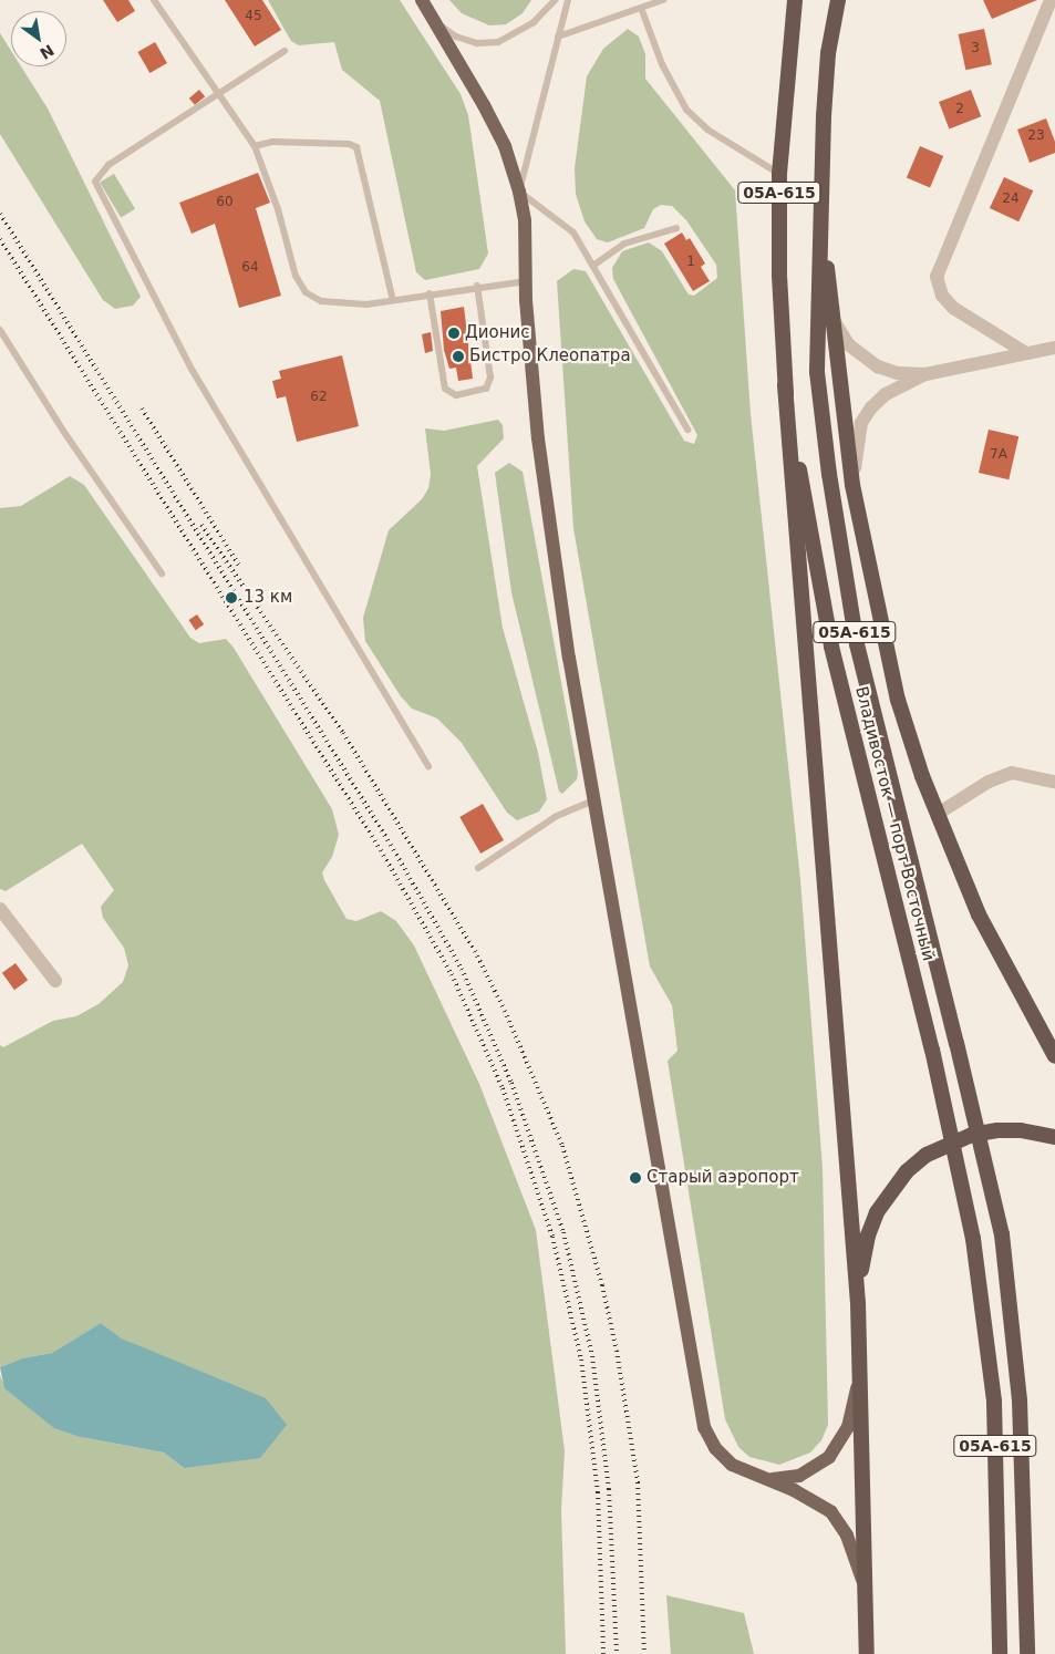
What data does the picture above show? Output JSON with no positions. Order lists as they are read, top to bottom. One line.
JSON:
{"streets":{"highway":["05А-615","Владивосток — порт Восточный"]},"places":["Дионис","Бистро Клеопатра","13 км","Старый аэропорт"],"house_numbers":["45","3","2","23","24","60","1","64","62","7А"],"north":"bottom right"}
